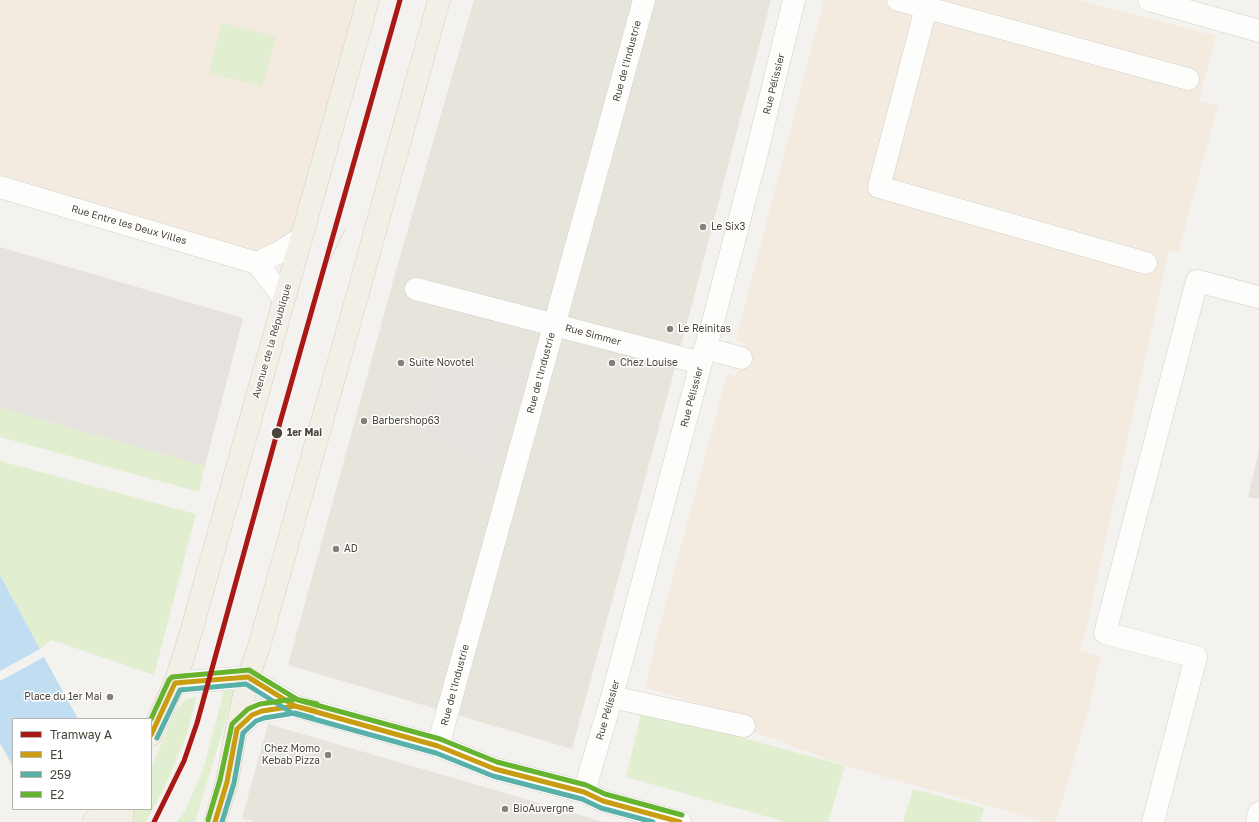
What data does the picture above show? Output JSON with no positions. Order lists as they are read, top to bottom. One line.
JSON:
{"streets":{"main road":["Avenue de la République"],"street":["Rue de l'Industrie","Rue Pélissier","Rue Entre les Deux Villes","Rue Simmer"]},"crossings":[["Rue de l'Industrie","Rue Simmer"],["Rue Pélissier","Rue Simmer"]],"places":["Le Six3","Le Reinitas","Suite Novotel","Chez Louise","Barbershop63","1er Mai","AD","Place du 1er Mai","Chez Momo Kebab Pizza","BioAuvergne"],"lines":["tram line A","transit line E2","transit line E1","transit line 259"],"legend":["Tramway A","E1","259","E2"]}
